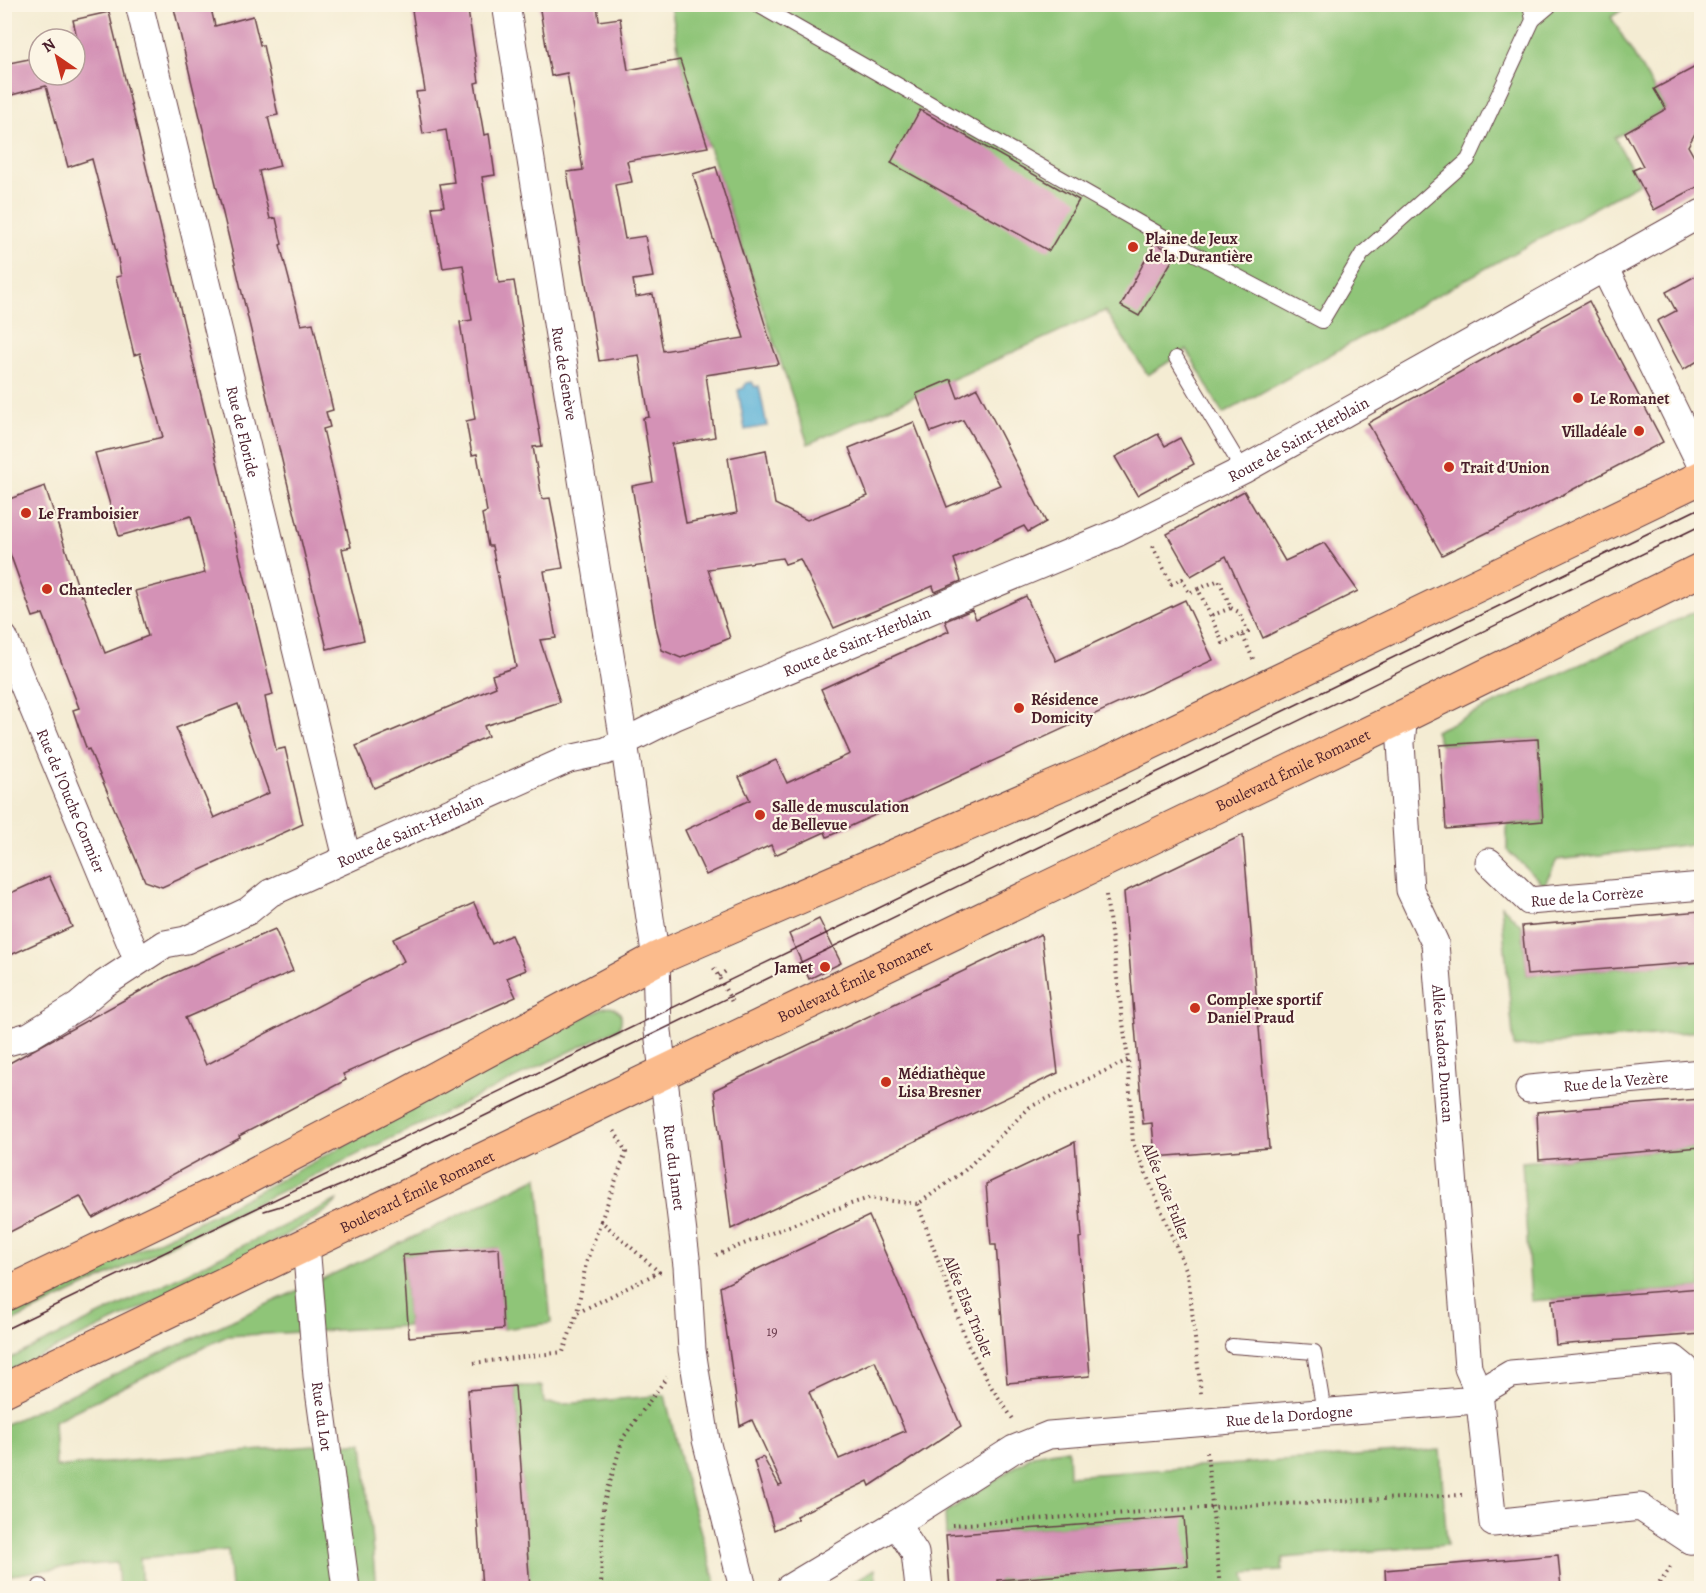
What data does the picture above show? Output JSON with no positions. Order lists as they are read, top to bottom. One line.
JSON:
{"streets":{"main road":["Boulevard Émile Romanet"],"street":["Rue de Genève","Rue de Floride","Route de Saint-Herblain","Rue de l'Ouche Cormier","Rue de la Corrèze","Allée Isadora Duncan","Rue de la Vezère","Rue du Jamet","Rue de la Dordogne","Rue du Lot"],"path":["Allée Loïe Fuller","Allée Elsa Triolet"]},"crossings":[["Rue de Genève","Route de Saint-Herblain"],["Rue de Genève","Rue du Jamet"],["Rue de Floride","Route de Saint-Herblain"],["Route de Saint-Herblain","Rue de l'Ouche Cormier"],["Route de Saint-Herblain","Rue du Jamet"],["Boulevard Émile Romanet","Allée Isadora Duncan"],["Boulevard Émile Romanet","Rue du Jamet"],["Boulevard Émile Romanet","Allée Loïe Fuller"],["Boulevard Émile Romanet","Rue du Lot"],["Allée Isadora Duncan","Rue de la Dordogne"],["Allée Loïe Fuller","Rue de la Dordogne"],["Allée Elsa Triolet","Rue de la Dordogne"]],"places":["Plaine de Jeux de la Durantière","Le Romanet","Villadéale","Trait d'Union","Le Framboisier","Chantecler","Résidence Domicity","Salle de musculation de Bellevue","Jamet","Complexe sportif Daniel Praud","Médiathèque Lisa Bresner"],"house_numbers":["19"],"north":"top left"}
